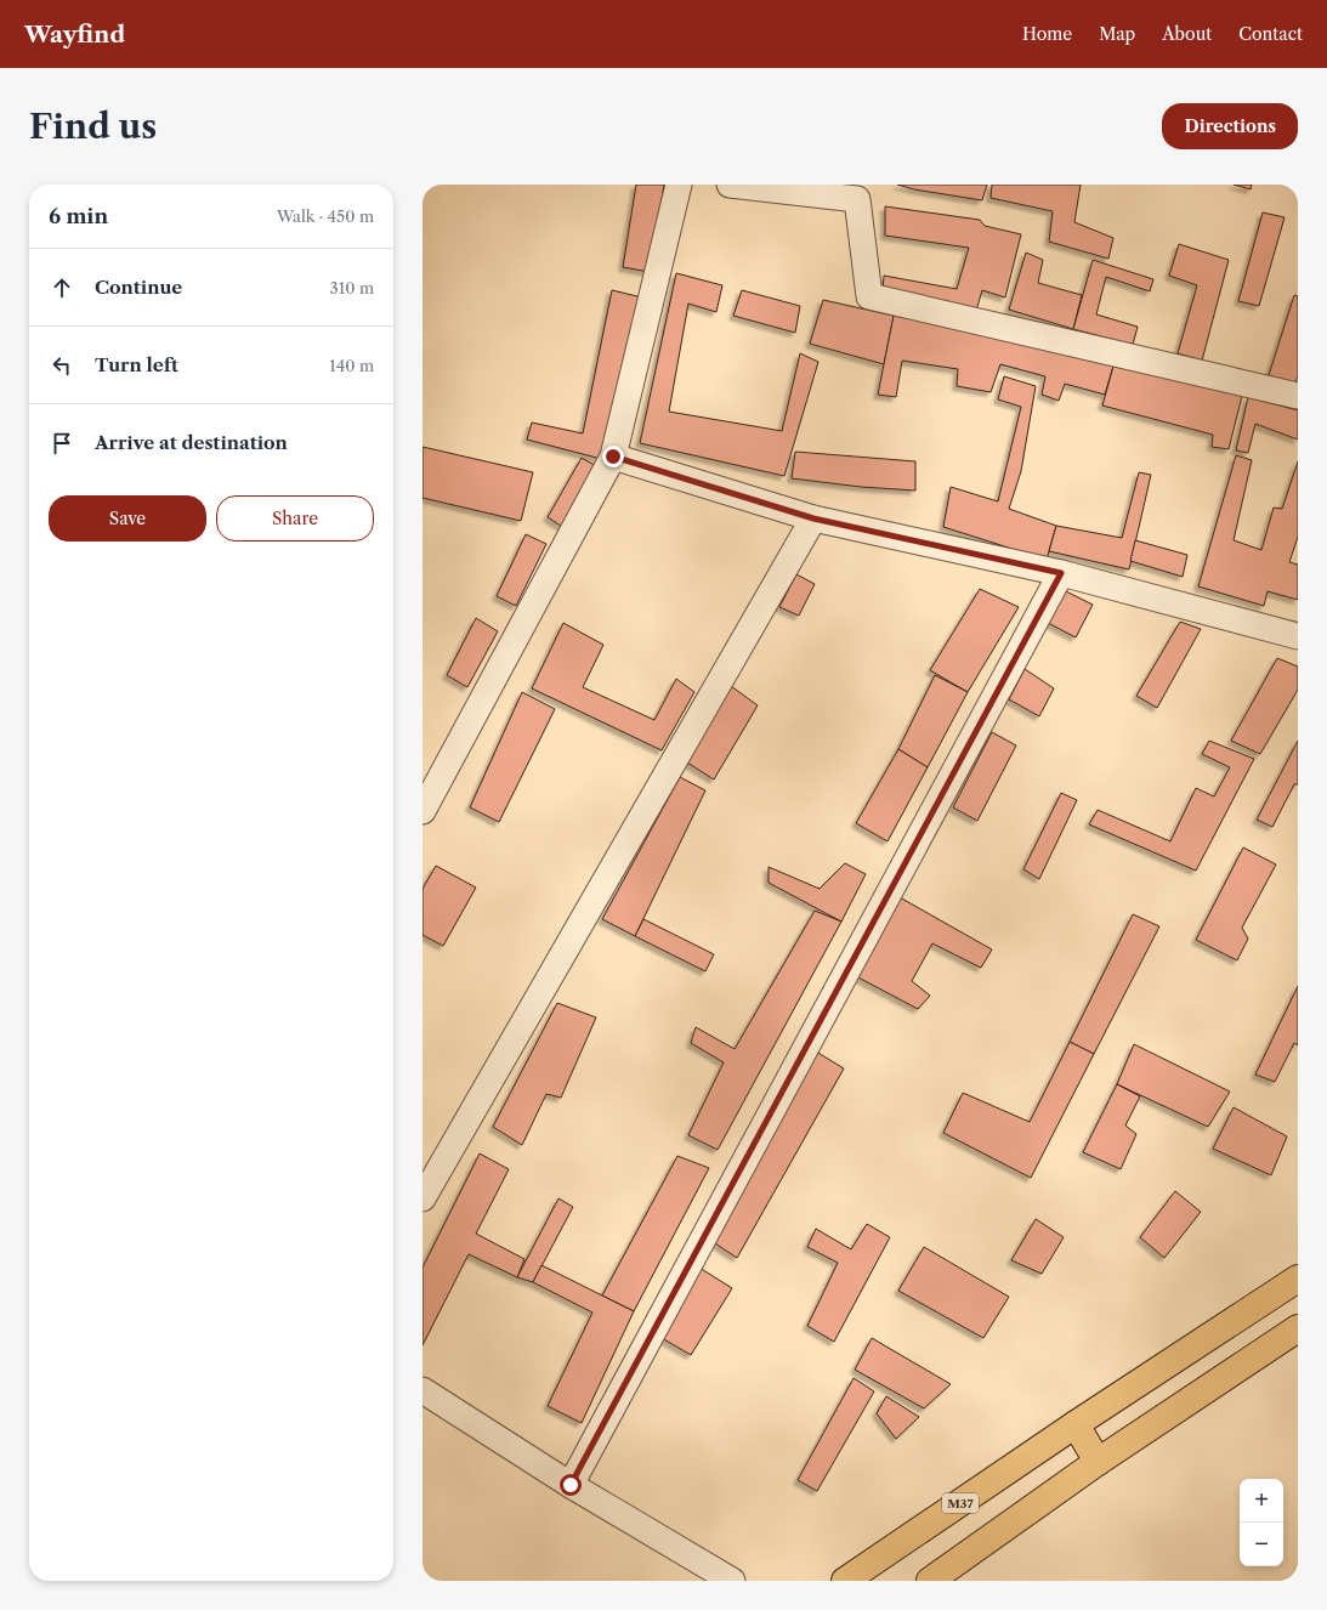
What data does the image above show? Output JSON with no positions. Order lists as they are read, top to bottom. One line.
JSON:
{"streets":{"highway":["M37"]},"page":{"header":"Wayfind","nav":["Home","Map","About","Contact"],"buttons":["Directions",["Save","Share"]],"title":"Find us","heading":["6 min","Walk · 450 m"],"list":[["Continue","310 m"],["Turn left","140 m"],"Arrive at destination"],"map_buttons":["+","−"]}}
